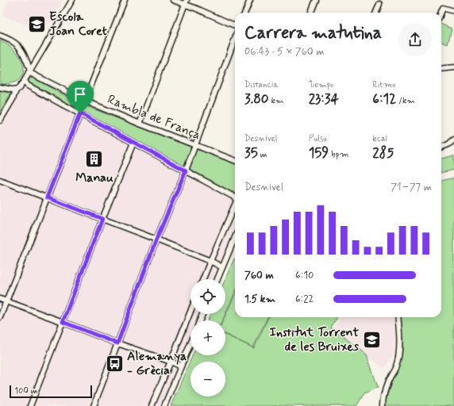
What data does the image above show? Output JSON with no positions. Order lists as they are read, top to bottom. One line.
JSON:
{"streets":{"street":["Rambla de França"]},"places":{"school or university":["Escola Joan Coret","Institut Torrent de les Bruixes"],"building":["Manau"],"bus stop":["Alemanya - Grècia"]},"scale_bar":"100 m","page":{"heading":["Carrera matutina","06:43 · 5 × 760 m"],"stats":[["Distancia","3.80 km"],["Tiempo","23:34"],["Ritmo","6:12 /km"],["Desnivel","35 m"],["Pulso","159 bpm"],["kcal","285"]],"chart":["Desnivel","71–77 m"],"list":[{"name":"760 m","note":"6:10"},{"name":"1.5 km","note":"6:22"}],"map_buttons":["+","−"],"scale":"100 m"}}
